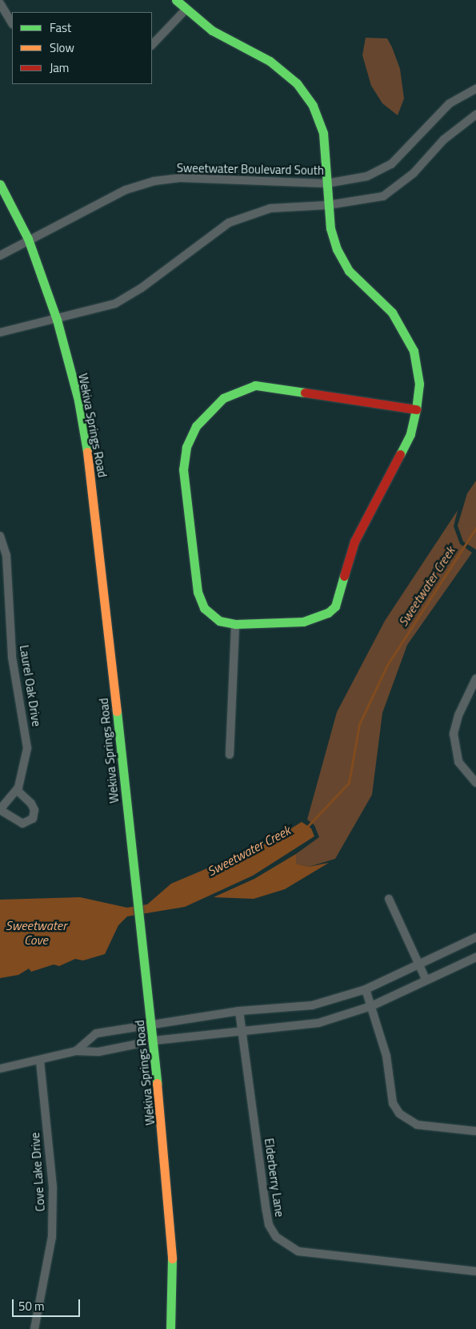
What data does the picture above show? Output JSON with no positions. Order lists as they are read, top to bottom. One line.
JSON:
{"streets":{"street":["Sweetwater Boulevard South","Wekiva Springs Road","Laurel Oak Drive","Cove Lake Drive","Elderberry Lane"]},"crossings":[["Sweetwater Boulevard South","Wekiva Springs Road"]],"water":["Sweetwater Creek","Sweetwater Cove"],"legend":["Fast","Slow","Jam"],"scale_bar":"50 m"}
